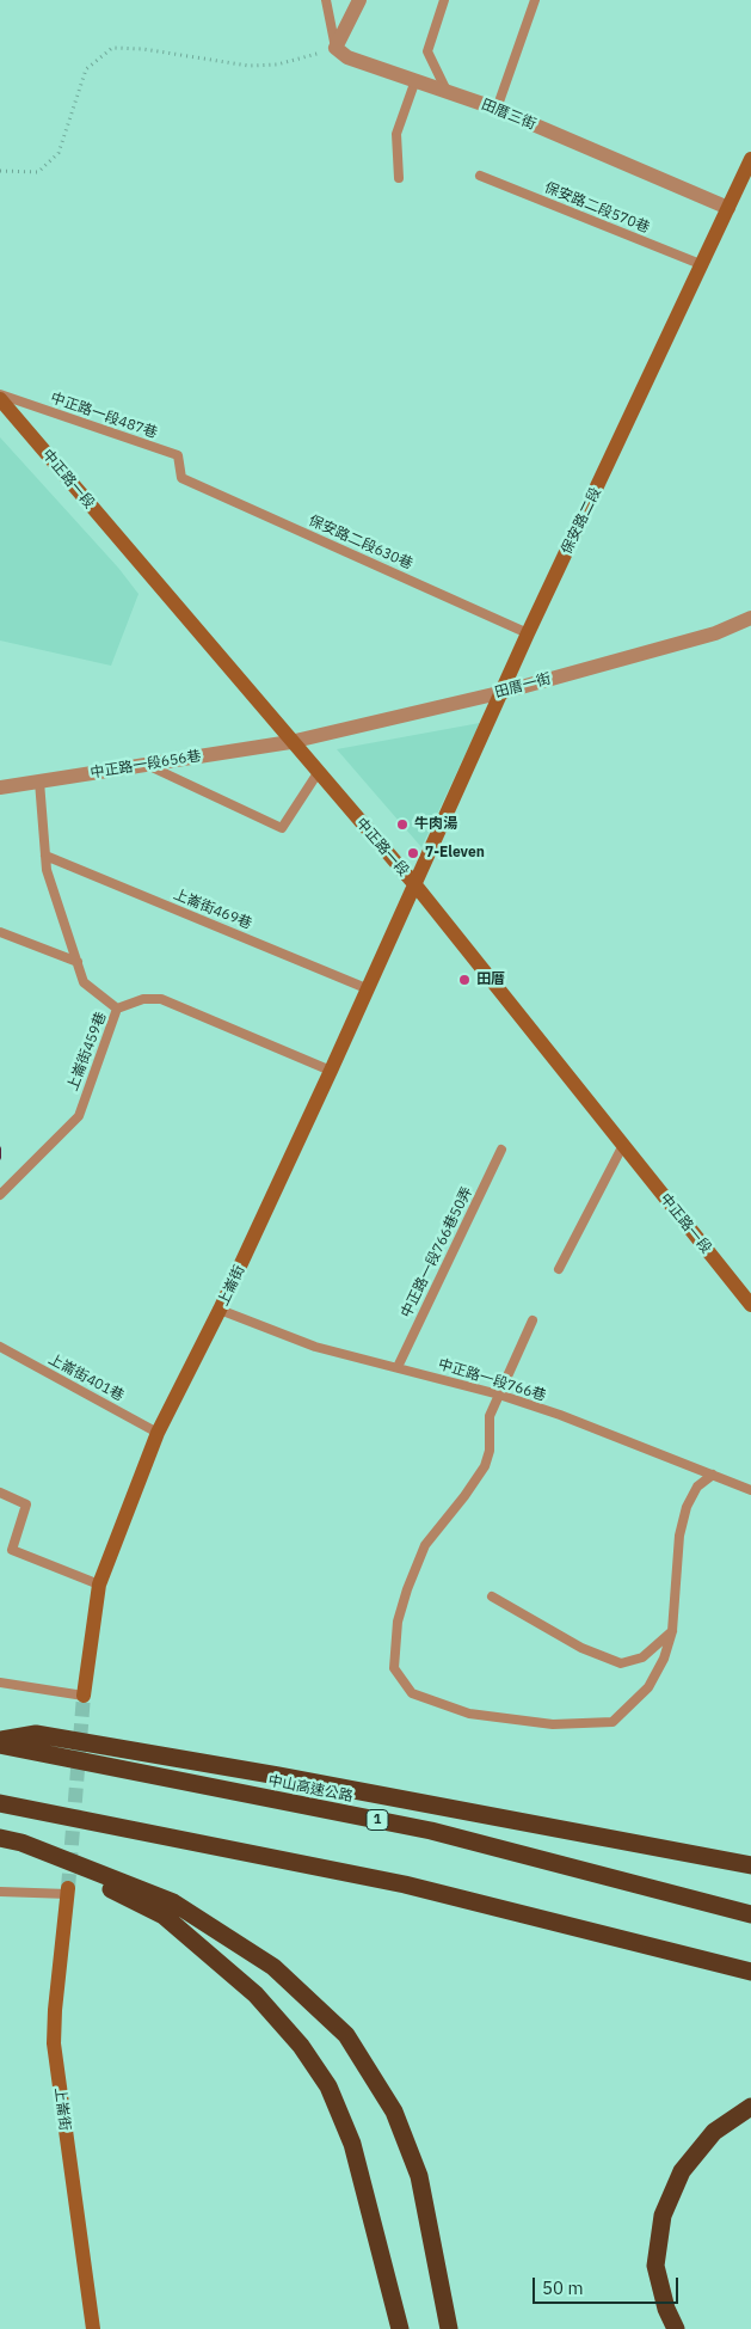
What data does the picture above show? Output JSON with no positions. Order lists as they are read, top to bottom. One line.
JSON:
{"streets":{"highway":["中山高速公路","1"],"street":["田厝三街","中正路一段","保安路二段","田厝一街","中正路一段656巷","上崙街"],"lane":["保安路二段570巷","中正路一段487巷","保安路二段630巷","上崙街469巷","上崙街459巷","中正路一段766巷50弄","上崙街401巷","中正路一段766巷"]},"crossings":[["田厝三街","保安路二段"],["保安路二段570巷","保安路二段"],["中正路一段487巷","保安路二段630巷"],["中正路一段","保安路二段"],["中正路一段","田厝一街"],["中正路一段","中正路一段656巷"],["中正路一段","上崙街"],["保安路二段","保安路二段630巷"],["保安路二段","田厝一街"],["保安路二段","上崙街"],["田厝一街","中正路一段656巷"],["上崙街469巷","上崙街"],["上崙街459巷","上崙街"],["中正路一段766巷50弄","中正路一段766巷"],["上崙街","上崙街401巷"],["上崙街","中正路一段766巷"]],"places":["牛肉湯","7-Eleven","田厝"],"scale_bar":"50 m"}
